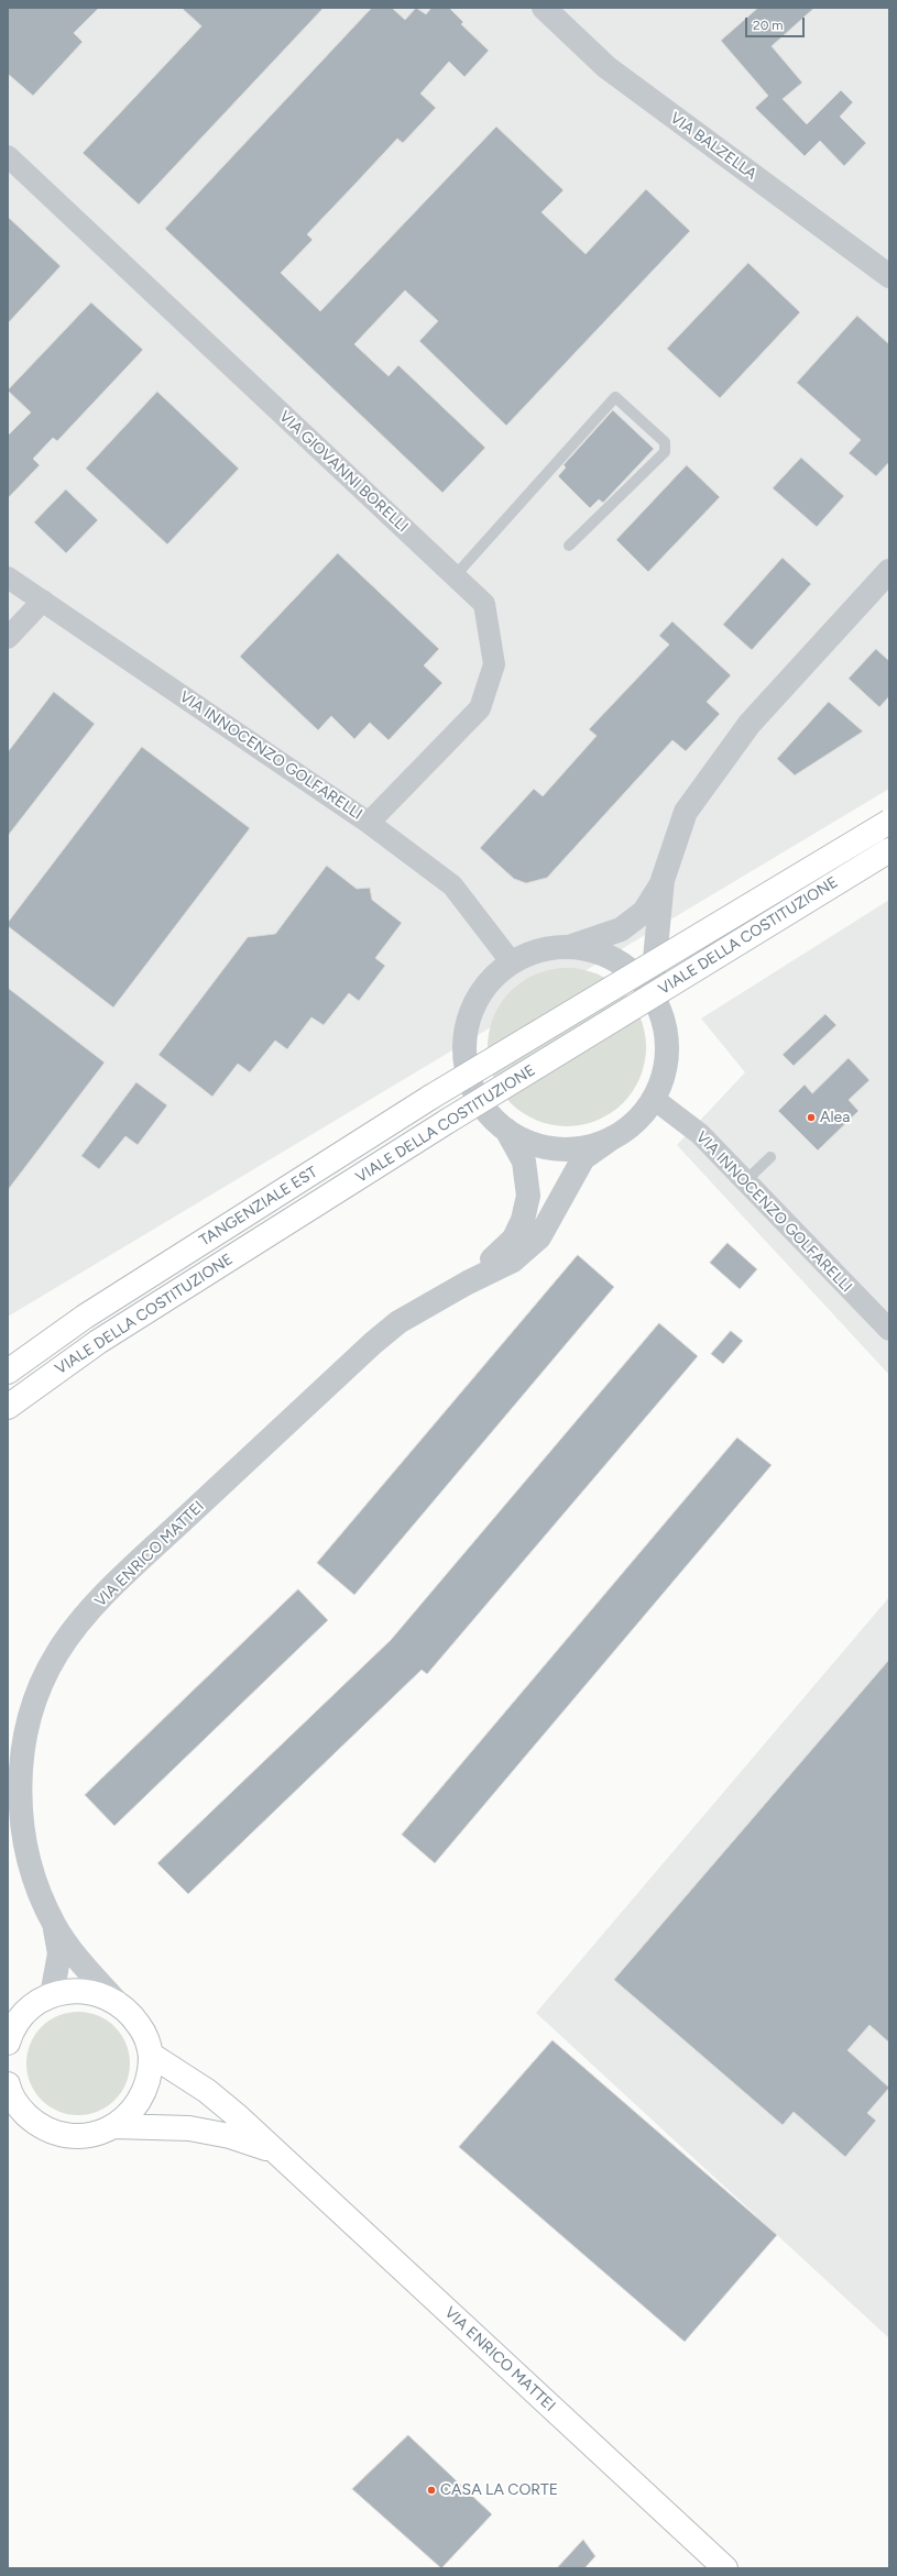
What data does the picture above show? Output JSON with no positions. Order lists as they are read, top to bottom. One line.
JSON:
{"streets":{"main road":["VIALE DELLA COSTITUZIONE","TANGENZIALE EST","VIA ENRICO MATTEI"],"street":["VIA BALZELLA","VIA GIOVANNI BORELLI","VIA INNOCENZO GOLFARELLI"]},"crossings":[["VIA GIOVANNI BORELLI","VIA INNOCENZO GOLFARELLI"],["VIALE DELLA COSTITUZIONE","TANGENZIALE EST"]],"places":["Alea","CASA LA CORTE"],"scale_bar":"20 m"}
